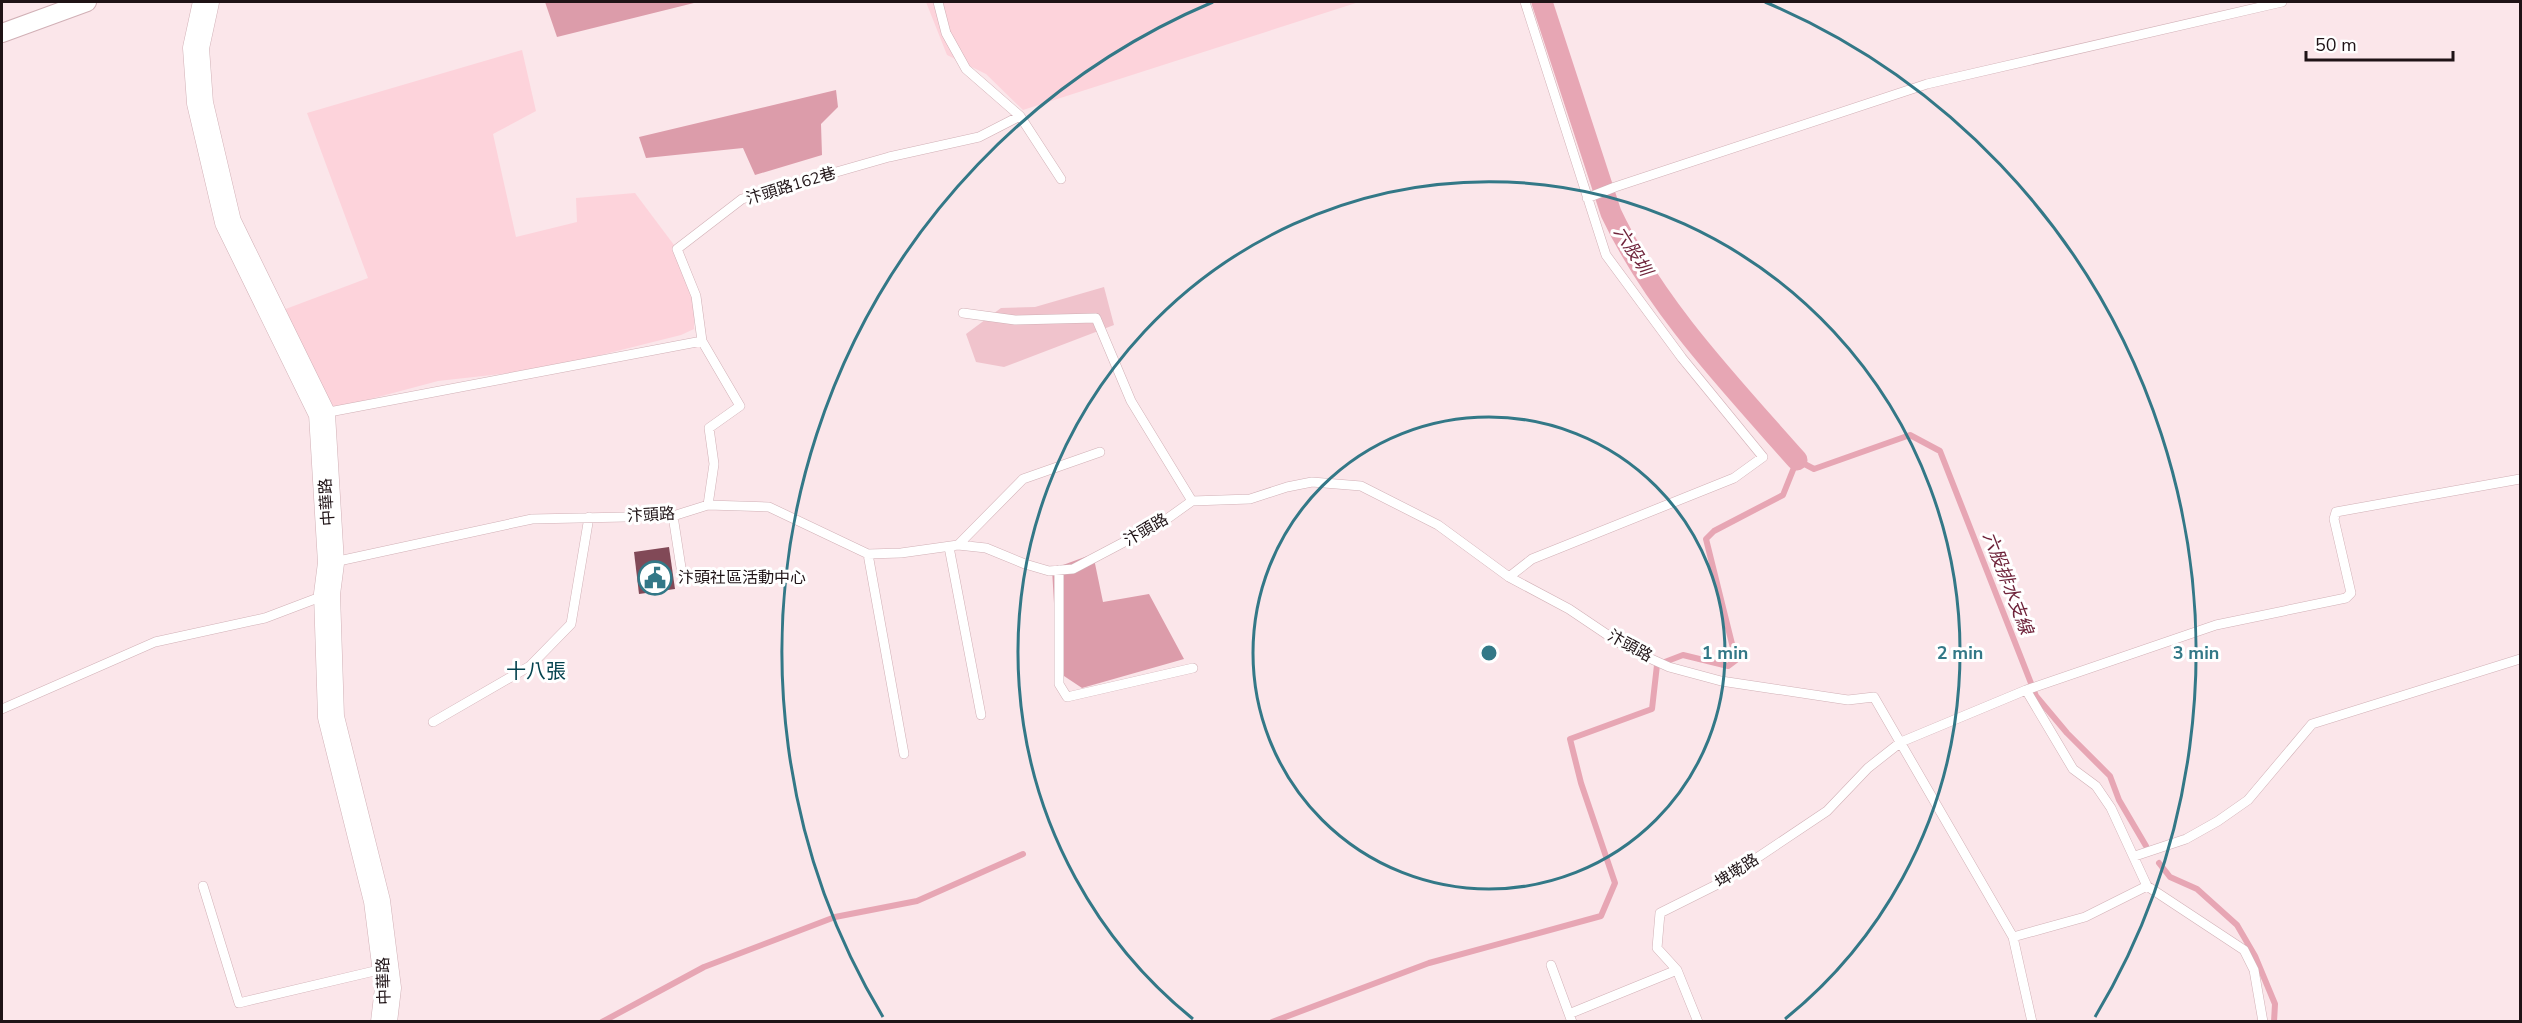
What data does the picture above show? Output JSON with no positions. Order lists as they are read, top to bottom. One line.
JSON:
{"streets":{"street":["中華路"],"lane":["汴頭路162巷","汴頭路","埤墘路"]},"crossings":[["汴頭路162巷","汴頭路"],["中華路","汴頭路"],["汴頭路","埤墘路"]],"districts":["十八張"],"water":["六股圳","六股排水支線"],"places":{"public building":["汴頭社區活動中心"]},"scale_bar":"50 m","rings":["1 min","2 min","3 min"]}
